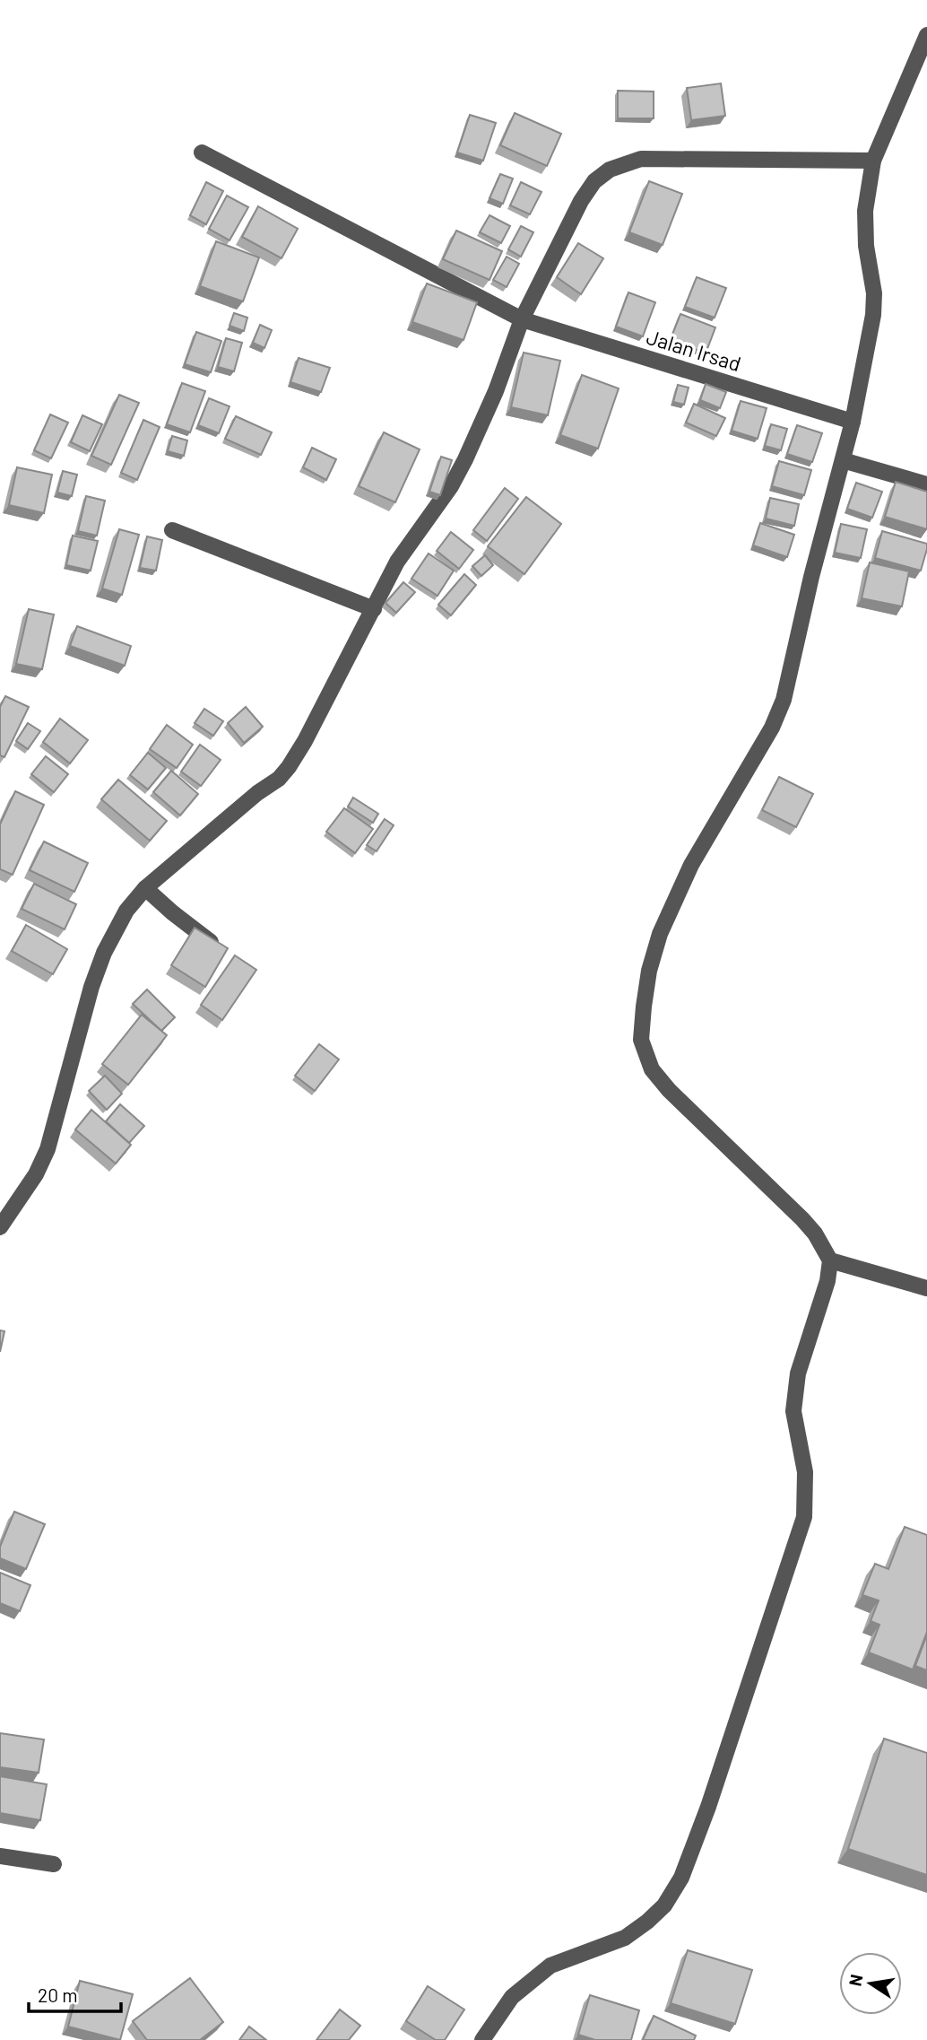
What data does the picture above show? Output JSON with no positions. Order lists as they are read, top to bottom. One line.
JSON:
{"streets":{"street":["Jalan Irsad"]},"scale_bar":"20 m","north":"left"}
